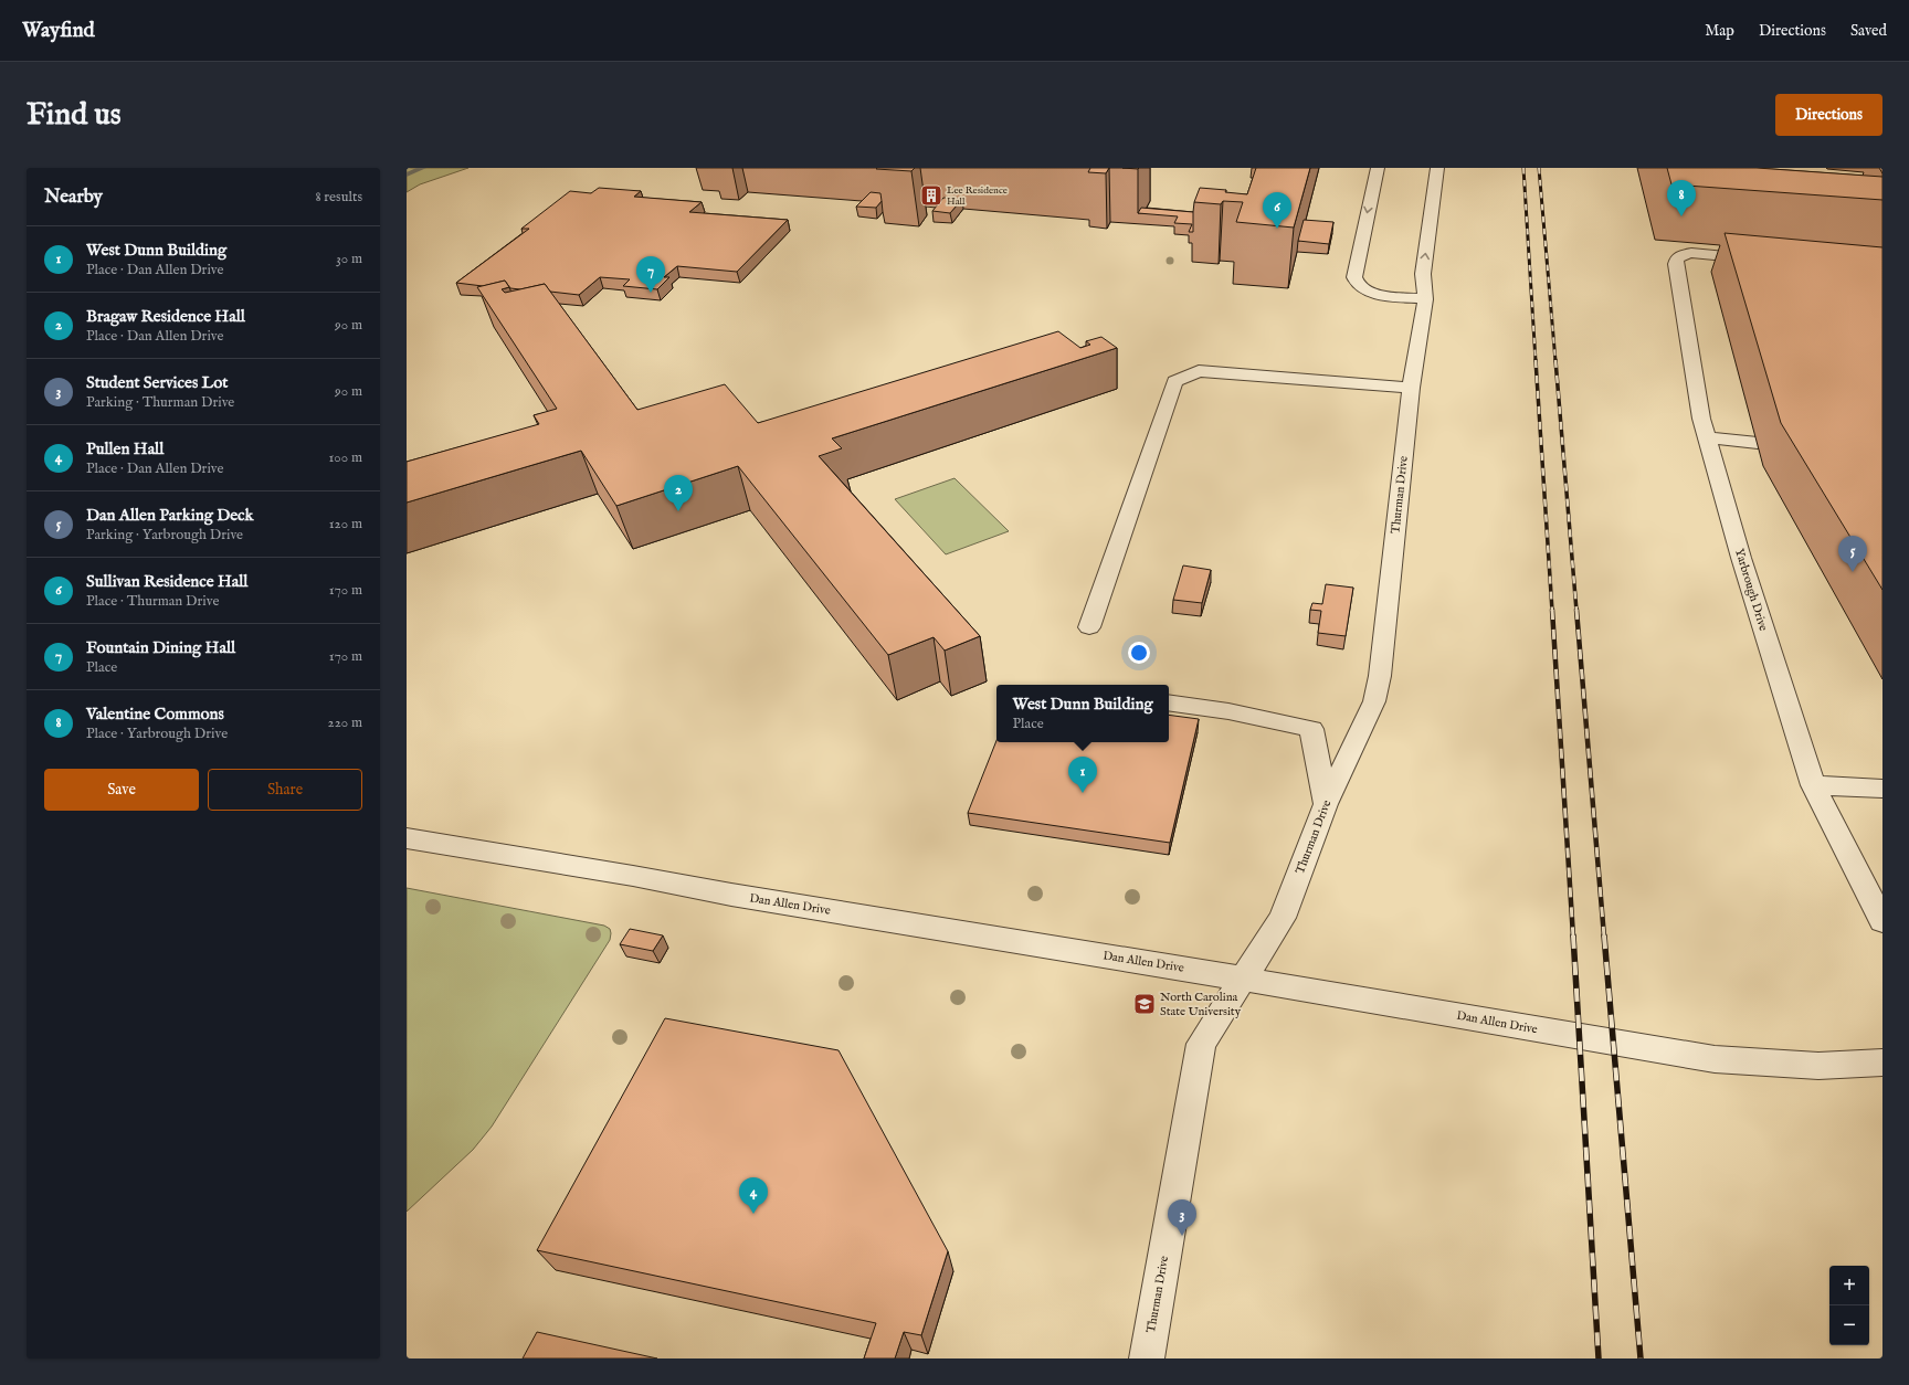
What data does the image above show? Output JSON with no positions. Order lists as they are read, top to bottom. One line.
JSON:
{"streets":{"street":["Thurman Drive","Yarbrough Drive","Dan Allen Drive"]},"crossings":[["Thurman Drive","Dan Allen Drive"]],"places":{"building":["Lee Residence Hall"],"school or university":["North Carolina State University"]},"page":{"header":"Wayfind","nav":["Map","Directions","Saved"],"buttons":["Directions",["Save","Share"]],"title":"Find us","heading":["Nearby","8 results"],"pins":["8","6","7","2","5","1","4","3"],"list":[{"mark":"1","name":"West Dunn Building","note":"Place · Dan Allen Drive","value":"30 m"},{"mark":"2","name":"Bragaw Residence Hall","note":"Place · Dan Allen Drive","value":"90 m"},{"mark":"3","name":"Student Services Lot","note":"Parking · Thurman Drive","value":"90 m"},{"mark":"4","name":"Pullen Hall","note":"Place · Dan Allen Drive","value":"100 m"},{"mark":"5","name":"Dan Allen Parking Deck","note":"Parking · Yarbrough Drive","value":"120 m"},{"mark":"6","name":"Sullivan Residence Hall","note":"Place · Thurman Drive","value":"170 m"},{"mark":"7","name":"Fountain Dining Hall","note":"Place","value":"170 m"},{"mark":"8","name":"Valentine Commons","note":"Place · Yarbrough Drive","value":"220 m"}],"popup":["West Dunn Building","Place"],"map_buttons":["+","−"]}}
